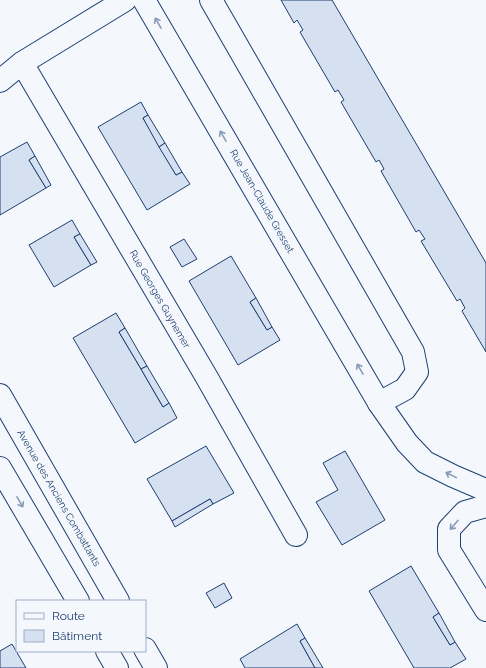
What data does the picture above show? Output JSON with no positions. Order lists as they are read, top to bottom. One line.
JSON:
{"streets":{"street":["Rue Jean-Claude Gresset","Rue Georges Guynemer","Avenue des Anciens Combattants"]},"one_way":["Rue Jean-Claude Gresset"],"legend":["Route","Bâtiment"]}
